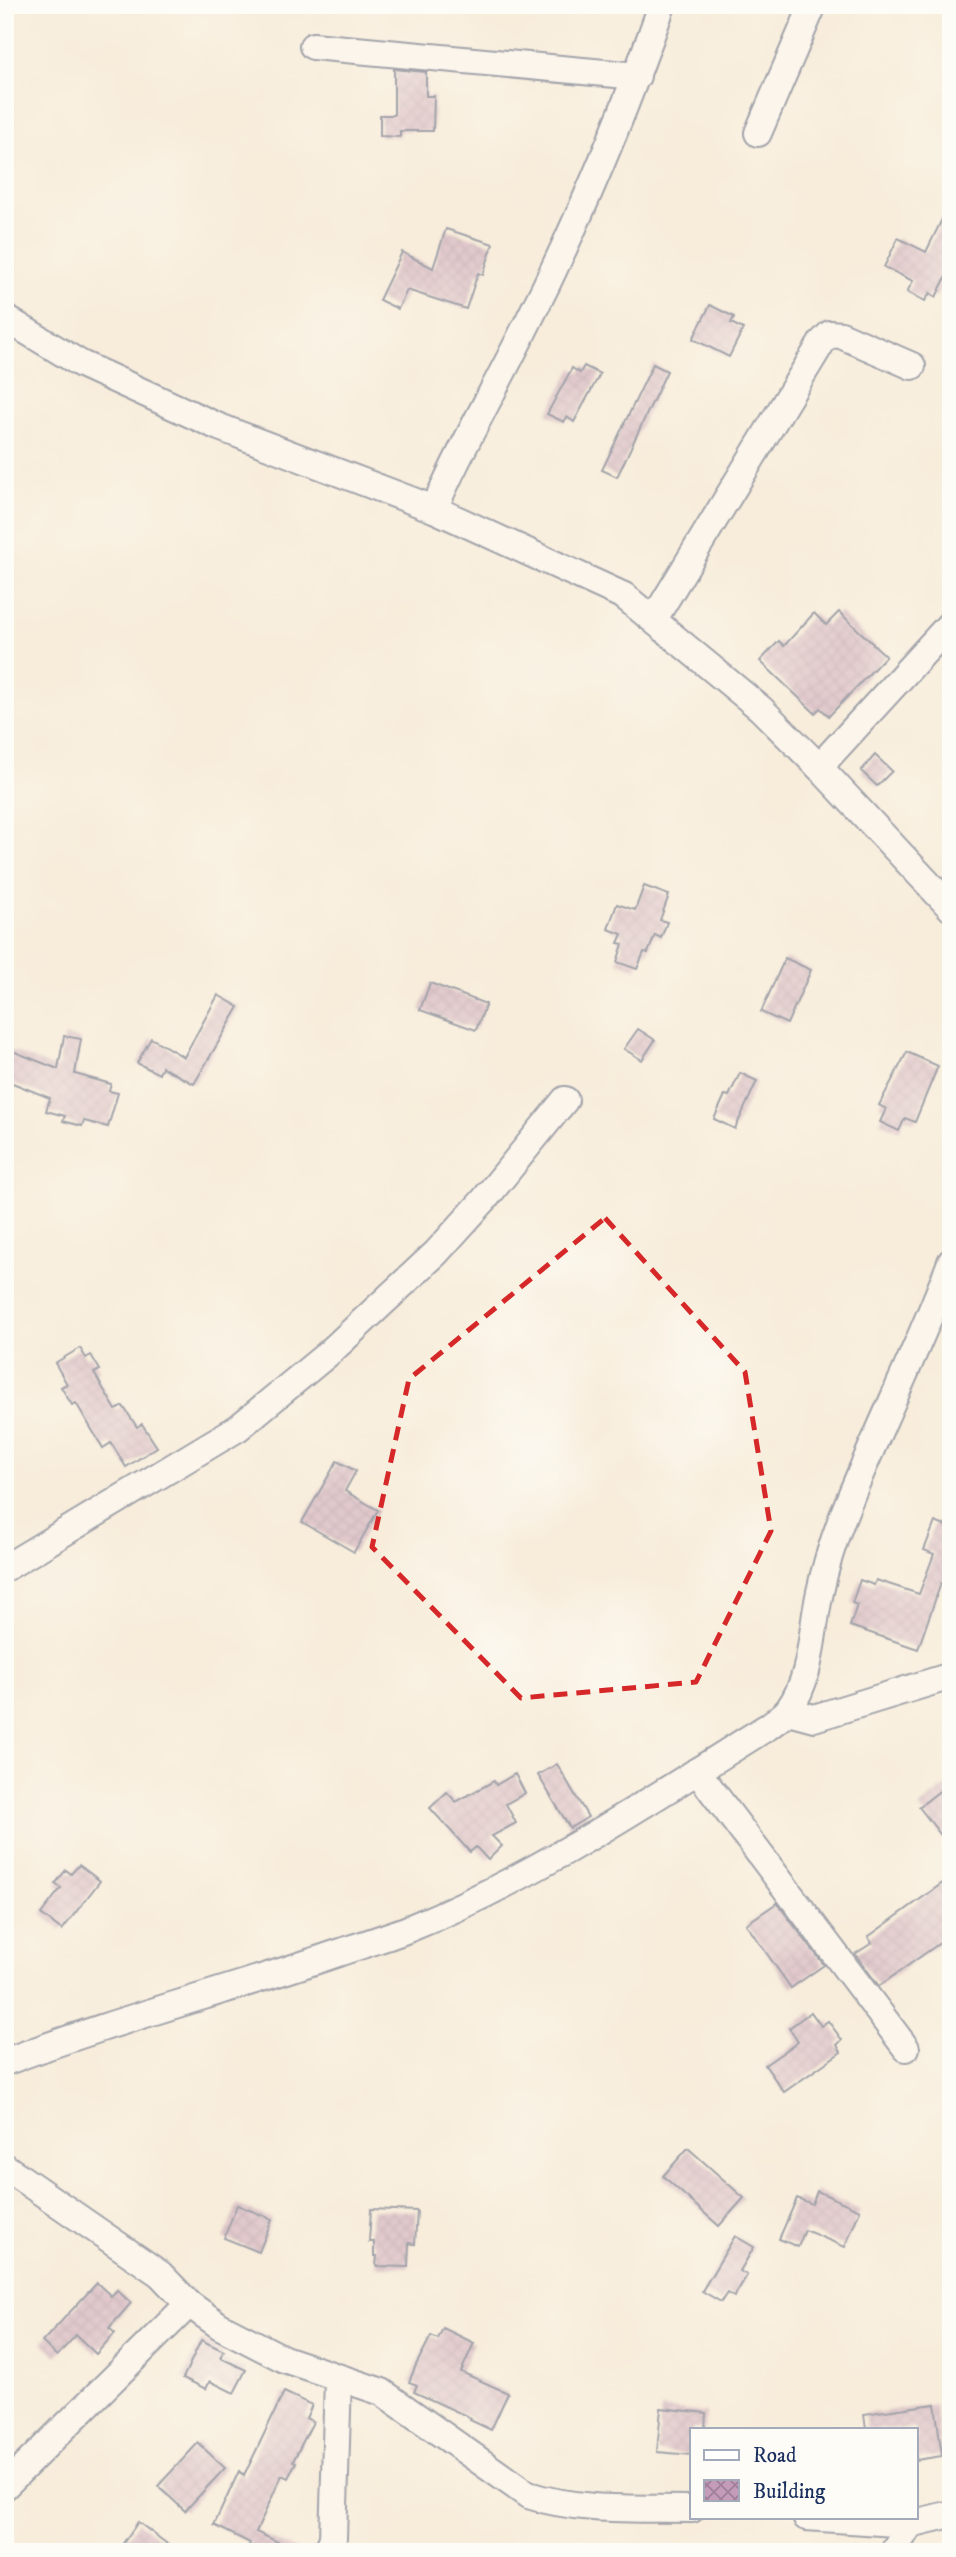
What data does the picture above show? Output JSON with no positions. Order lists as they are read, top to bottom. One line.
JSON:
{"legend":["Road","Building"]}
